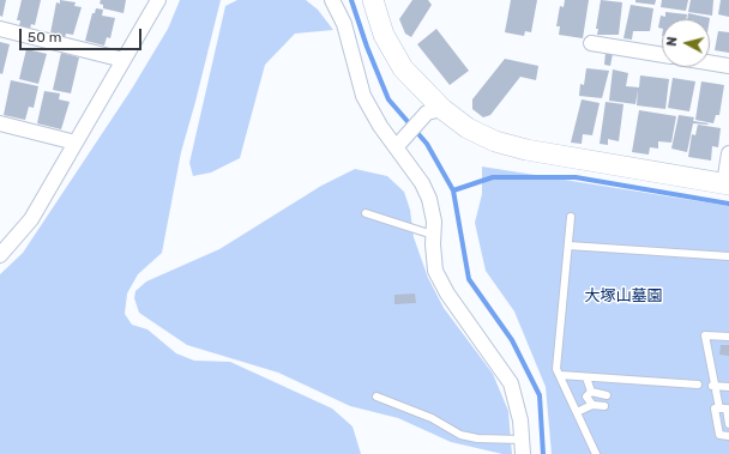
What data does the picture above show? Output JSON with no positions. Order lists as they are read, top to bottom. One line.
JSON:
{"parks":["大塚山墓園"],"scale_bar":"50 m","north":"left"}
